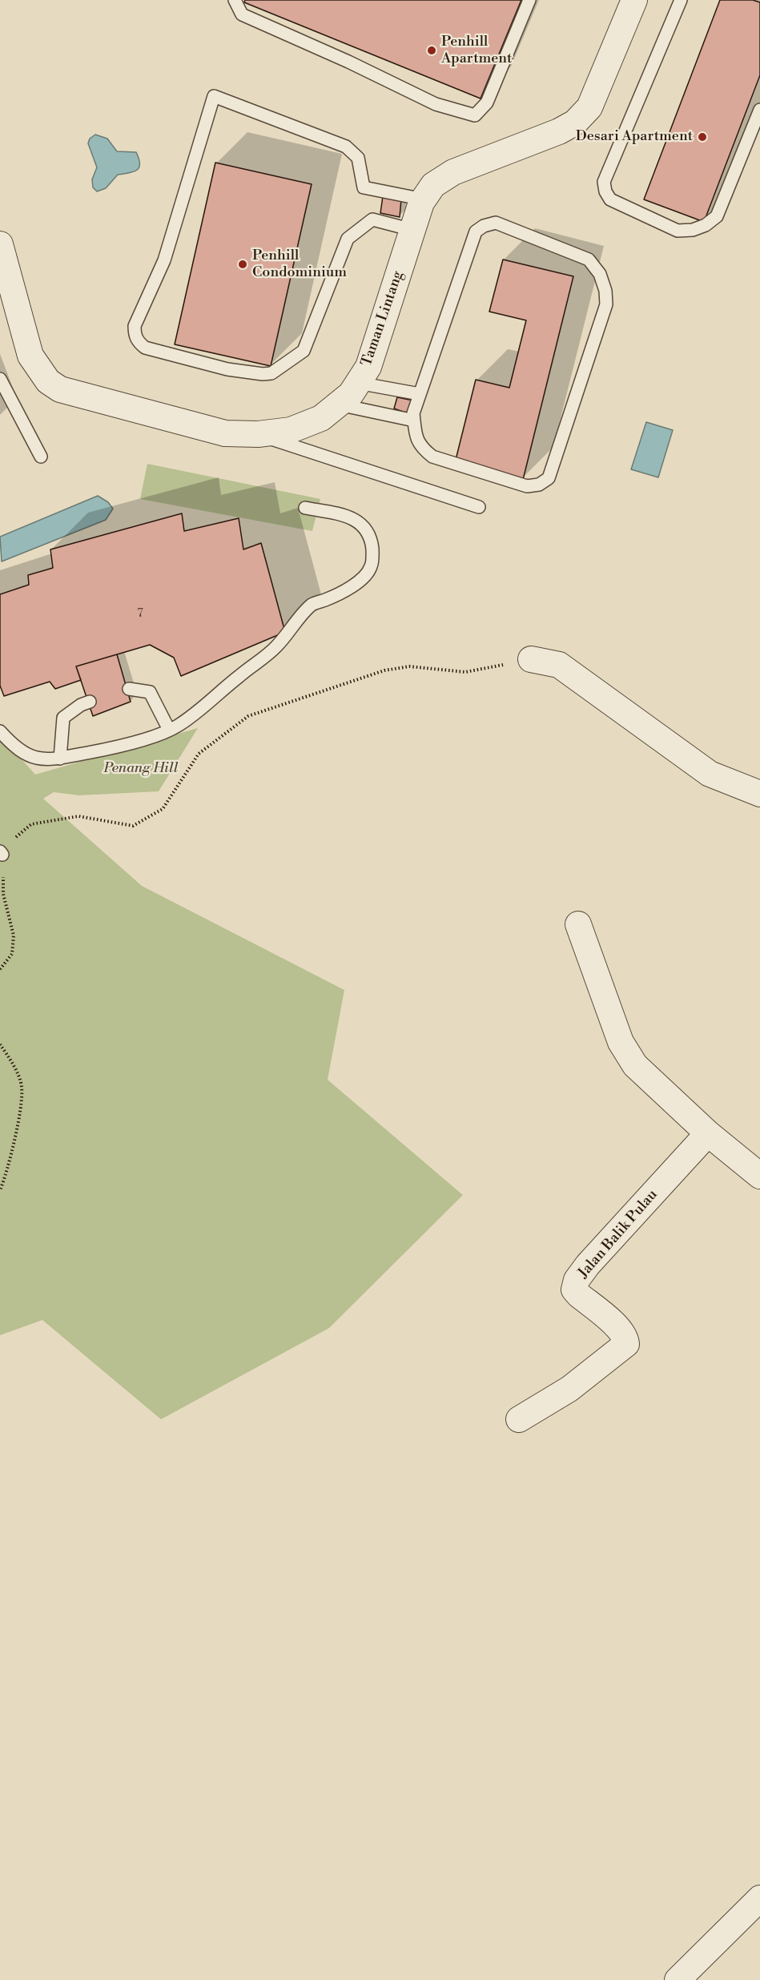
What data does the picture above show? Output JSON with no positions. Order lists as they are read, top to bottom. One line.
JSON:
{"streets":{"street":["Taman Lintang","Jalan Balik Pulau"]},"parks":["Penang Hill"],"places":["Penhill Apartment","Desari Apartment","Penhill Condominium"],"house_numbers":["7"]}
